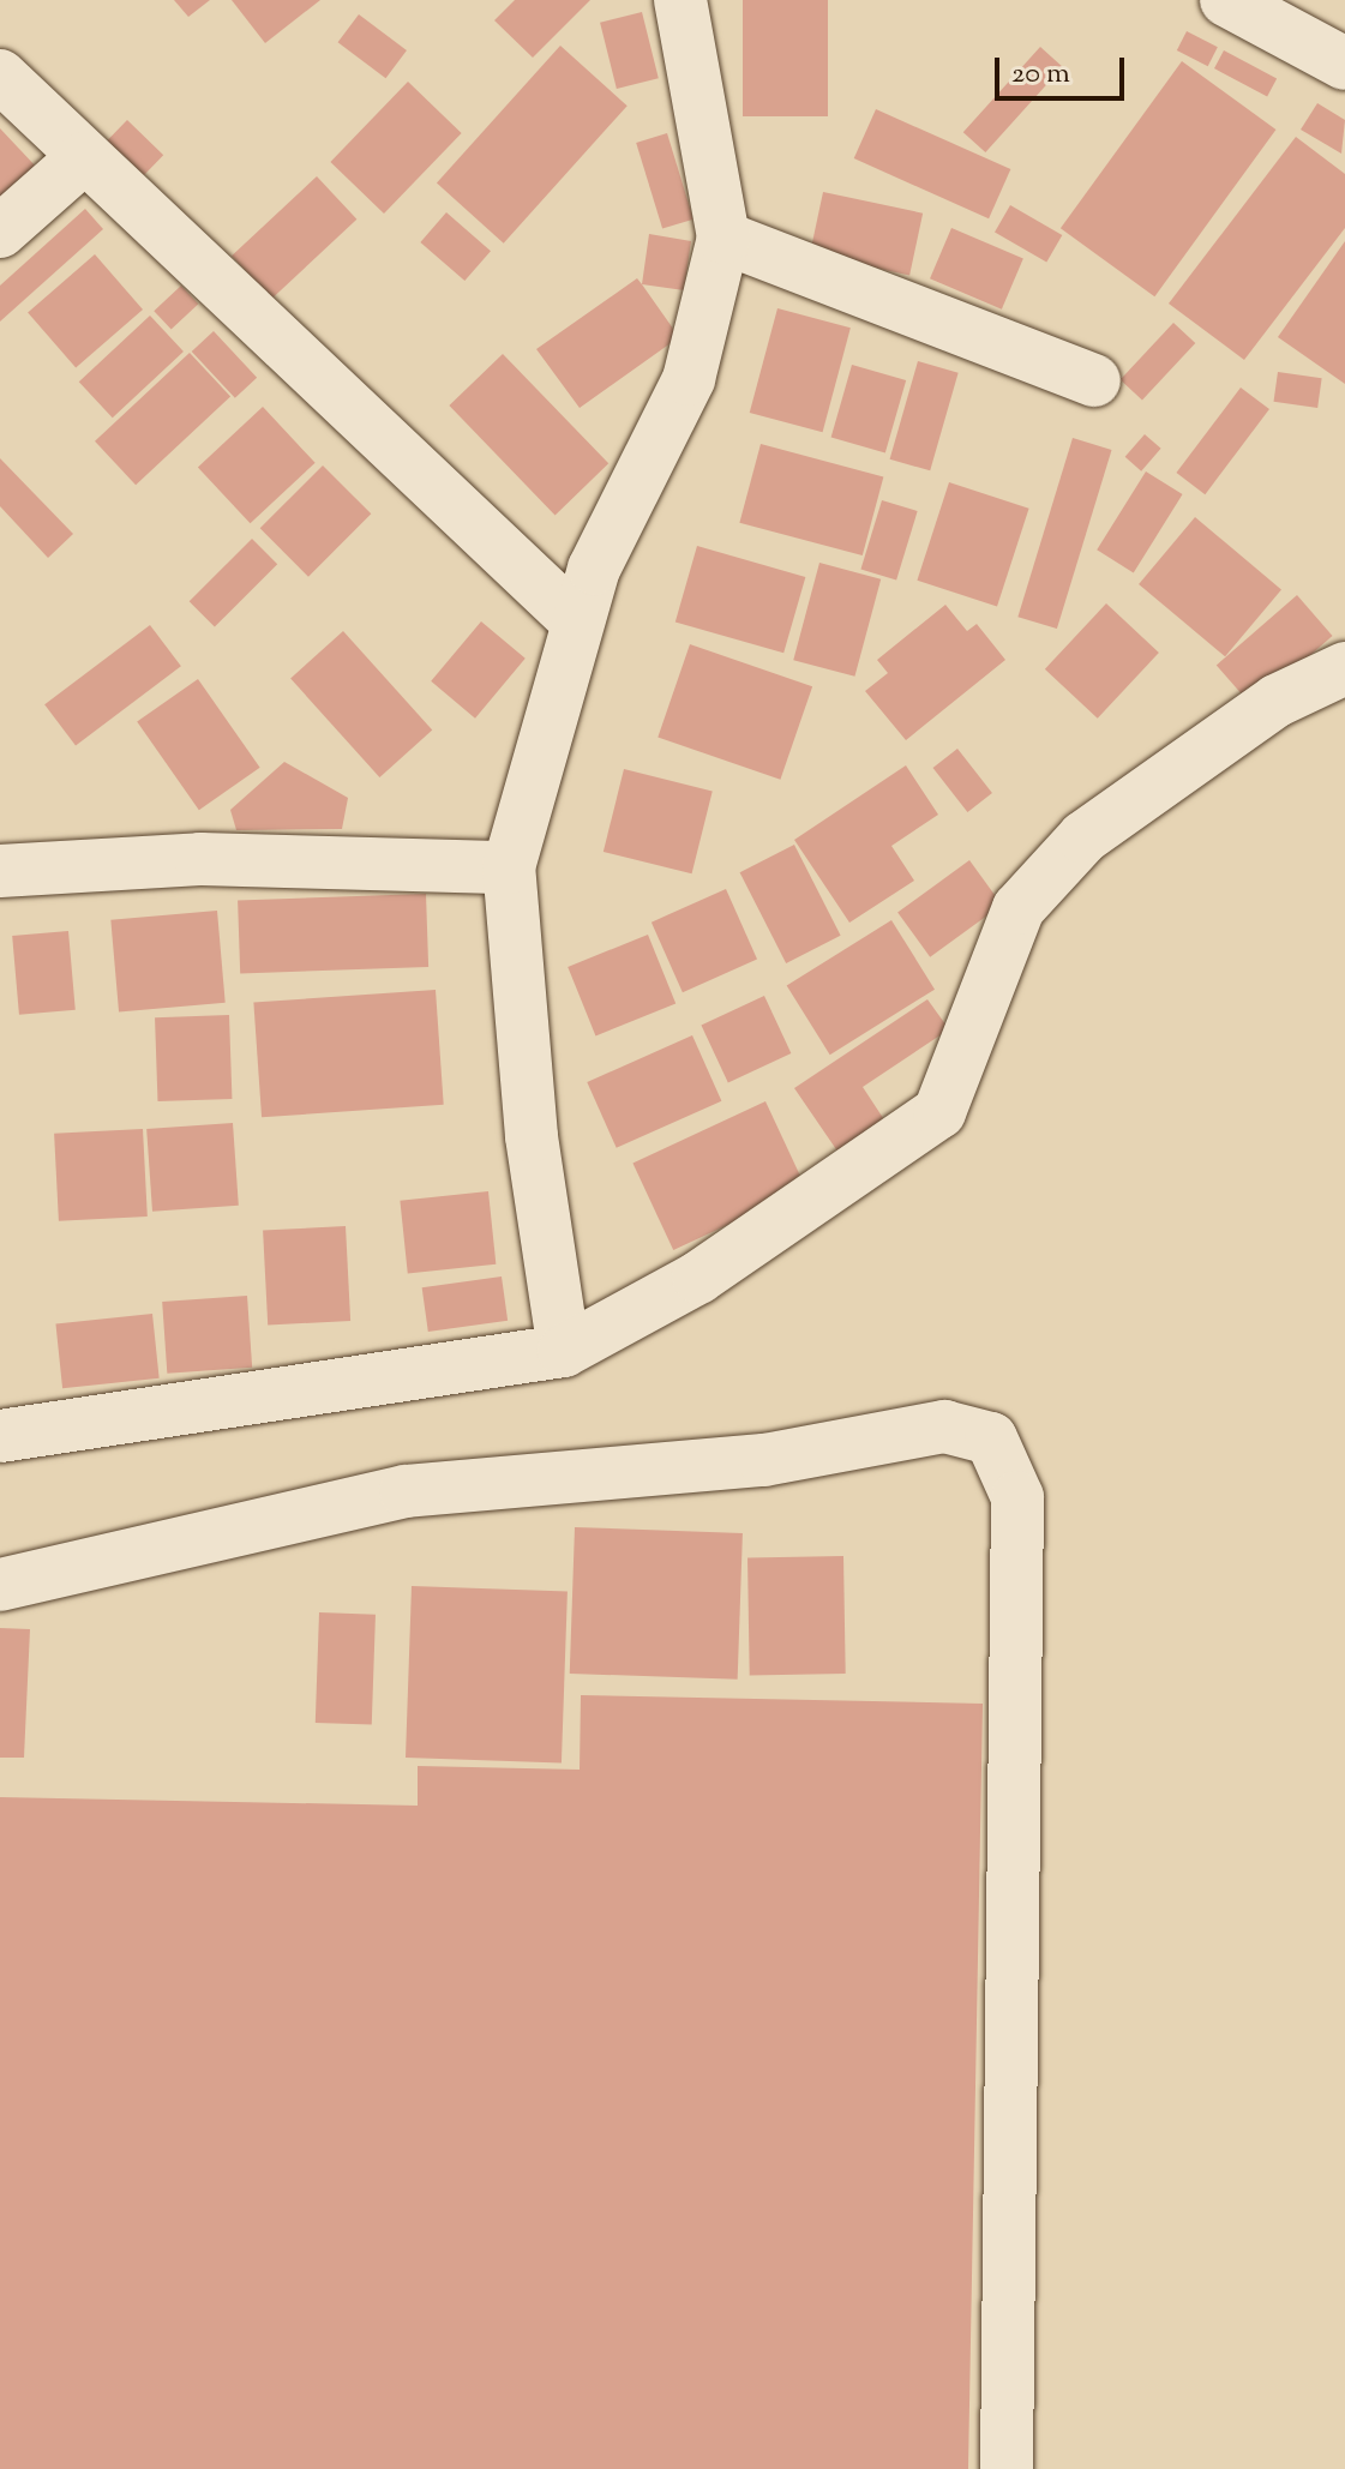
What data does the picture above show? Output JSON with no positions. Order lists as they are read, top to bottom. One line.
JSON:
{"scale_bar":"20 m"}
